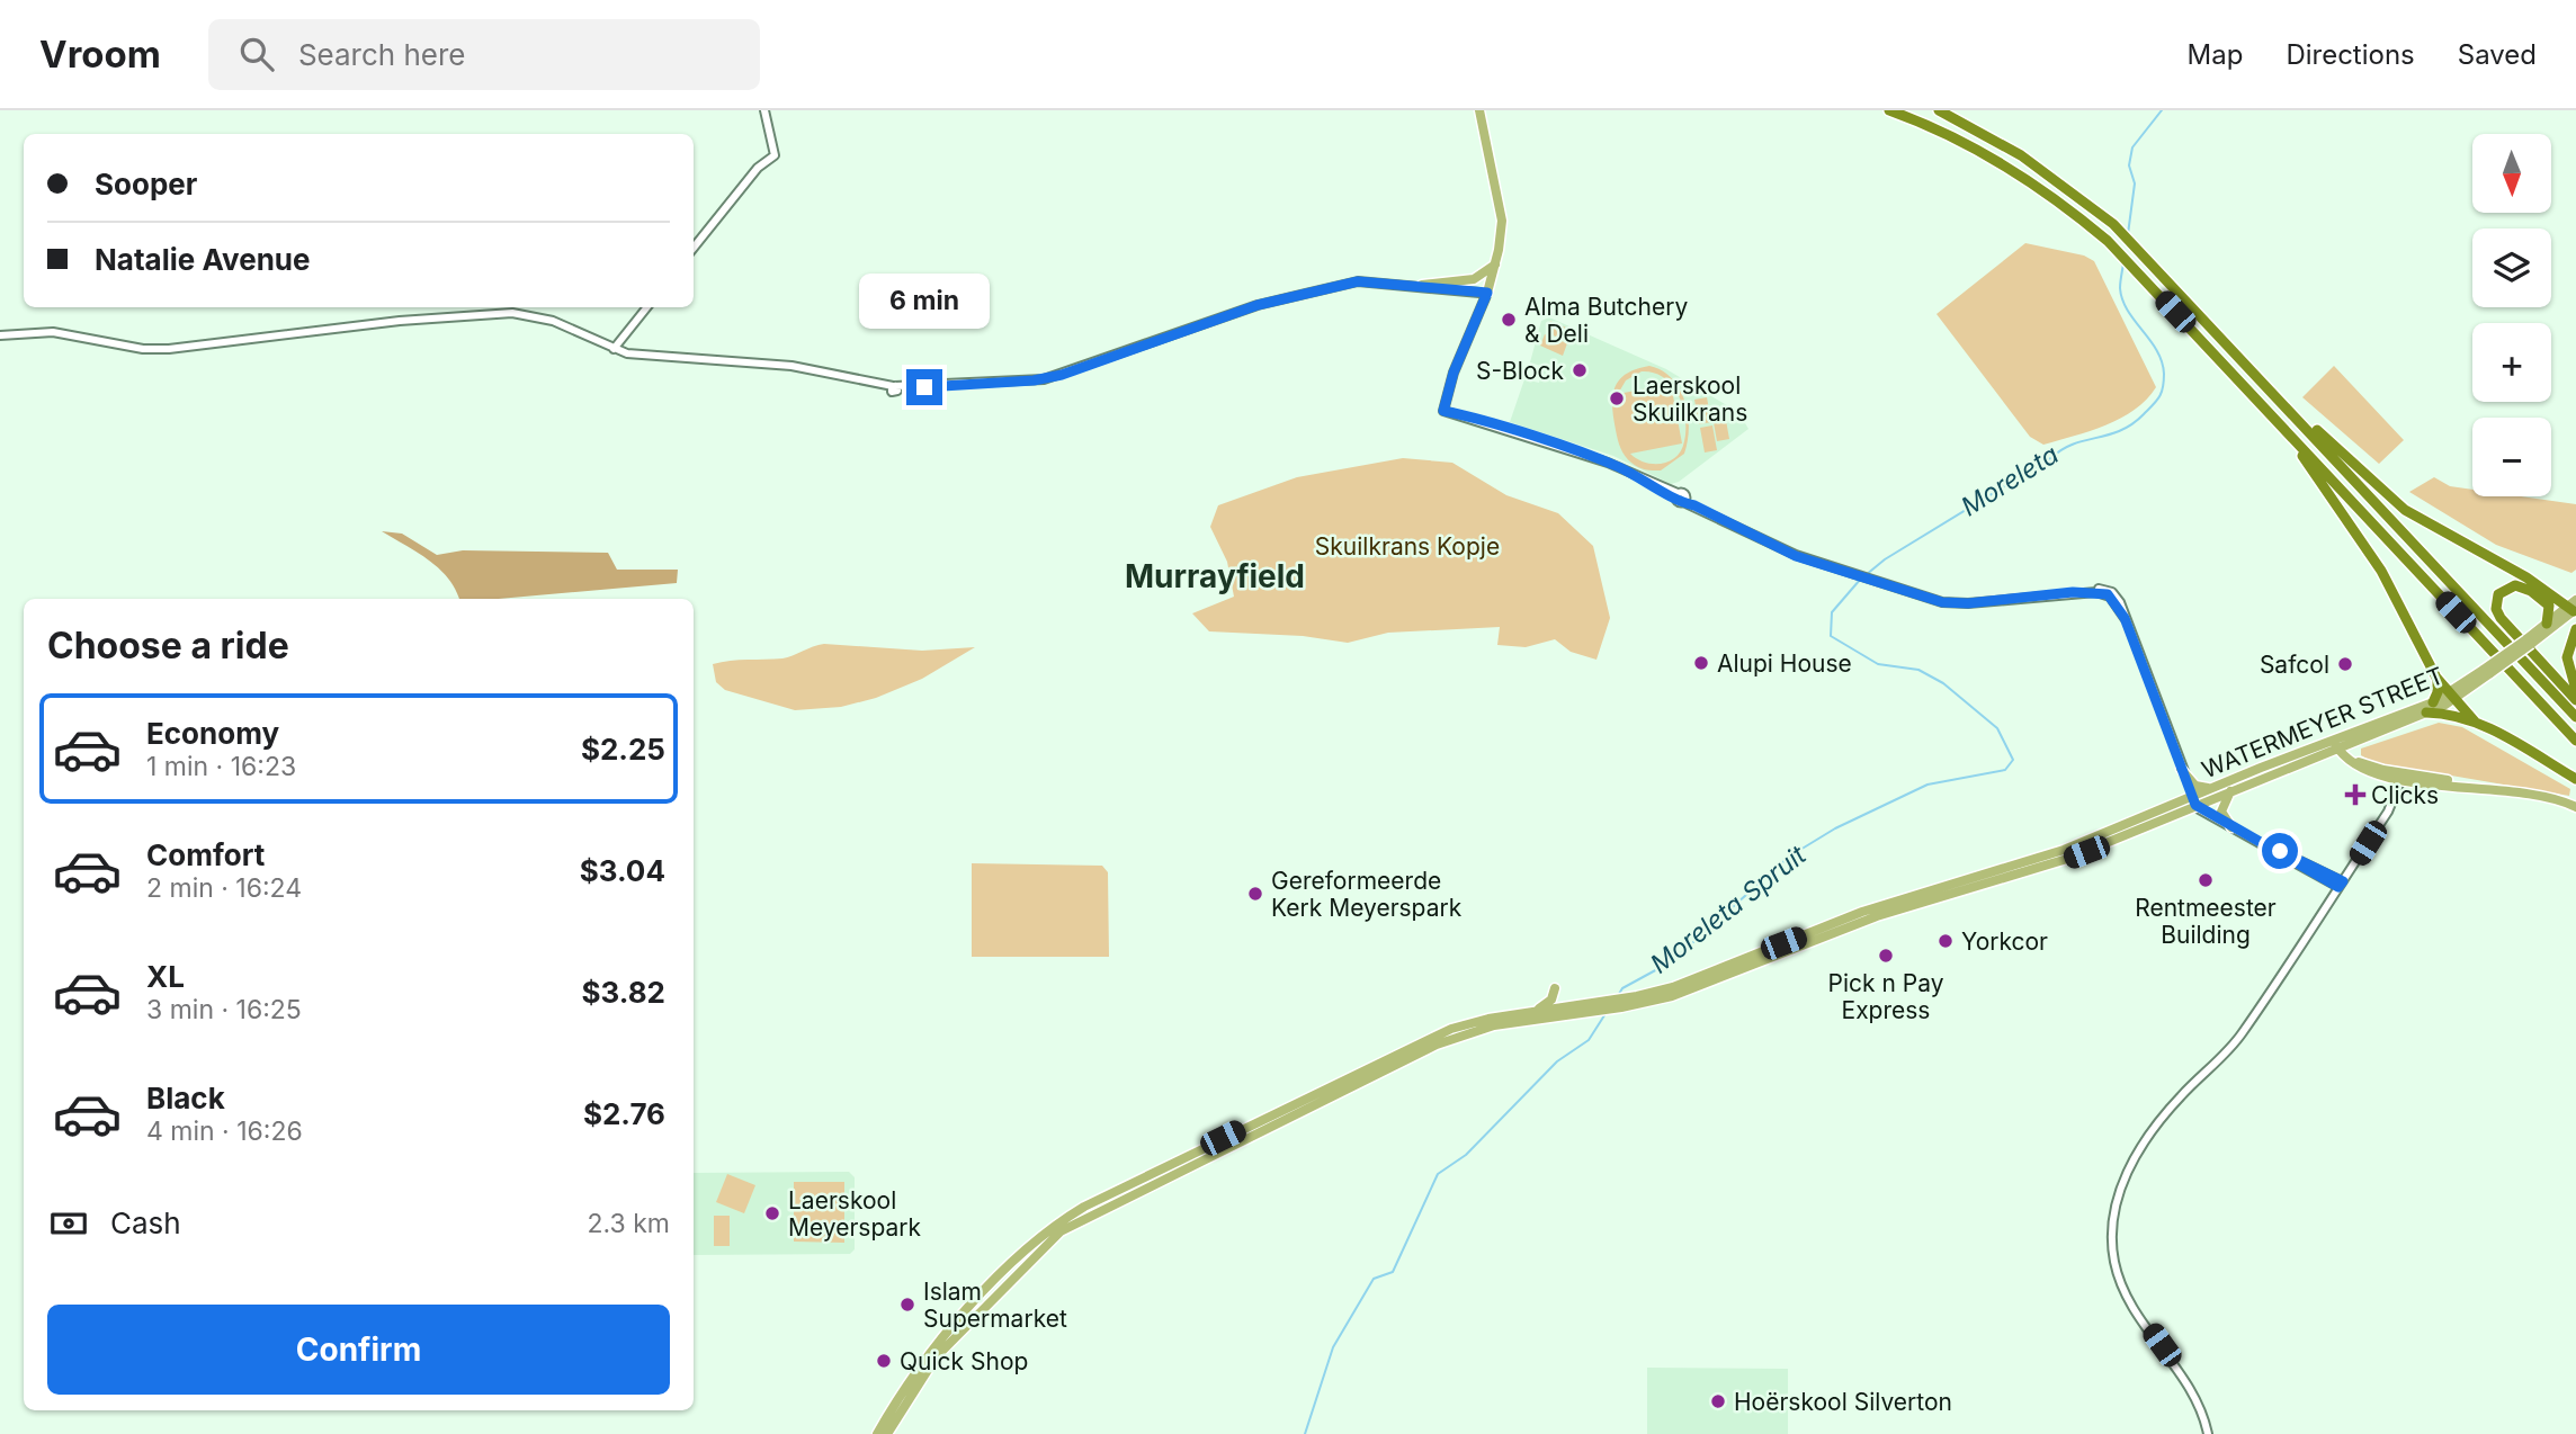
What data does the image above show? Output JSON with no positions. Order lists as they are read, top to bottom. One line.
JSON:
{"streets":{"main road":["WATERMEYER STREET"]},"districts":["Murrayfield"],"water":["Moreleta","Moreleta Spruit"],"parks":["Skuilkrans Kopje"],"places":{"other":["Alma Butchery & Deli","S-Block","Laerskool Skuilkrans","Alupi House","Safcol","Rentmeester Building","Gereformeerde Kerk Meyerspark","Yorkcor","Pick n Pay Express","Laerskool Meyerspark","Islam Supermarket","Quick Shop","Hoërskool Silverton"],"health":["Clicks"]},"north":"bottom","page":{"header":"Vroom","search":"Search here","nav":["Map","Directions","Saved"],"map_buttons":["+","−"],"banner":["Sooper","Natalie Avenue"],"bubble":"6 min","heading":"Choose a ride","list":[{"name":"Economy","note":"1 min · 16:23","value":"$2.25"},{"name":"Comfort","note":"2 min · 16:24","value":"$3.04"},{"name":"XL","note":"3 min · 16:25","value":"$3.82"},{"name":"Black","note":"4 min · 16:26","value":"$2.76"}],"pay":["Cash","2.3 km"],"buttons":"Confirm"}}
